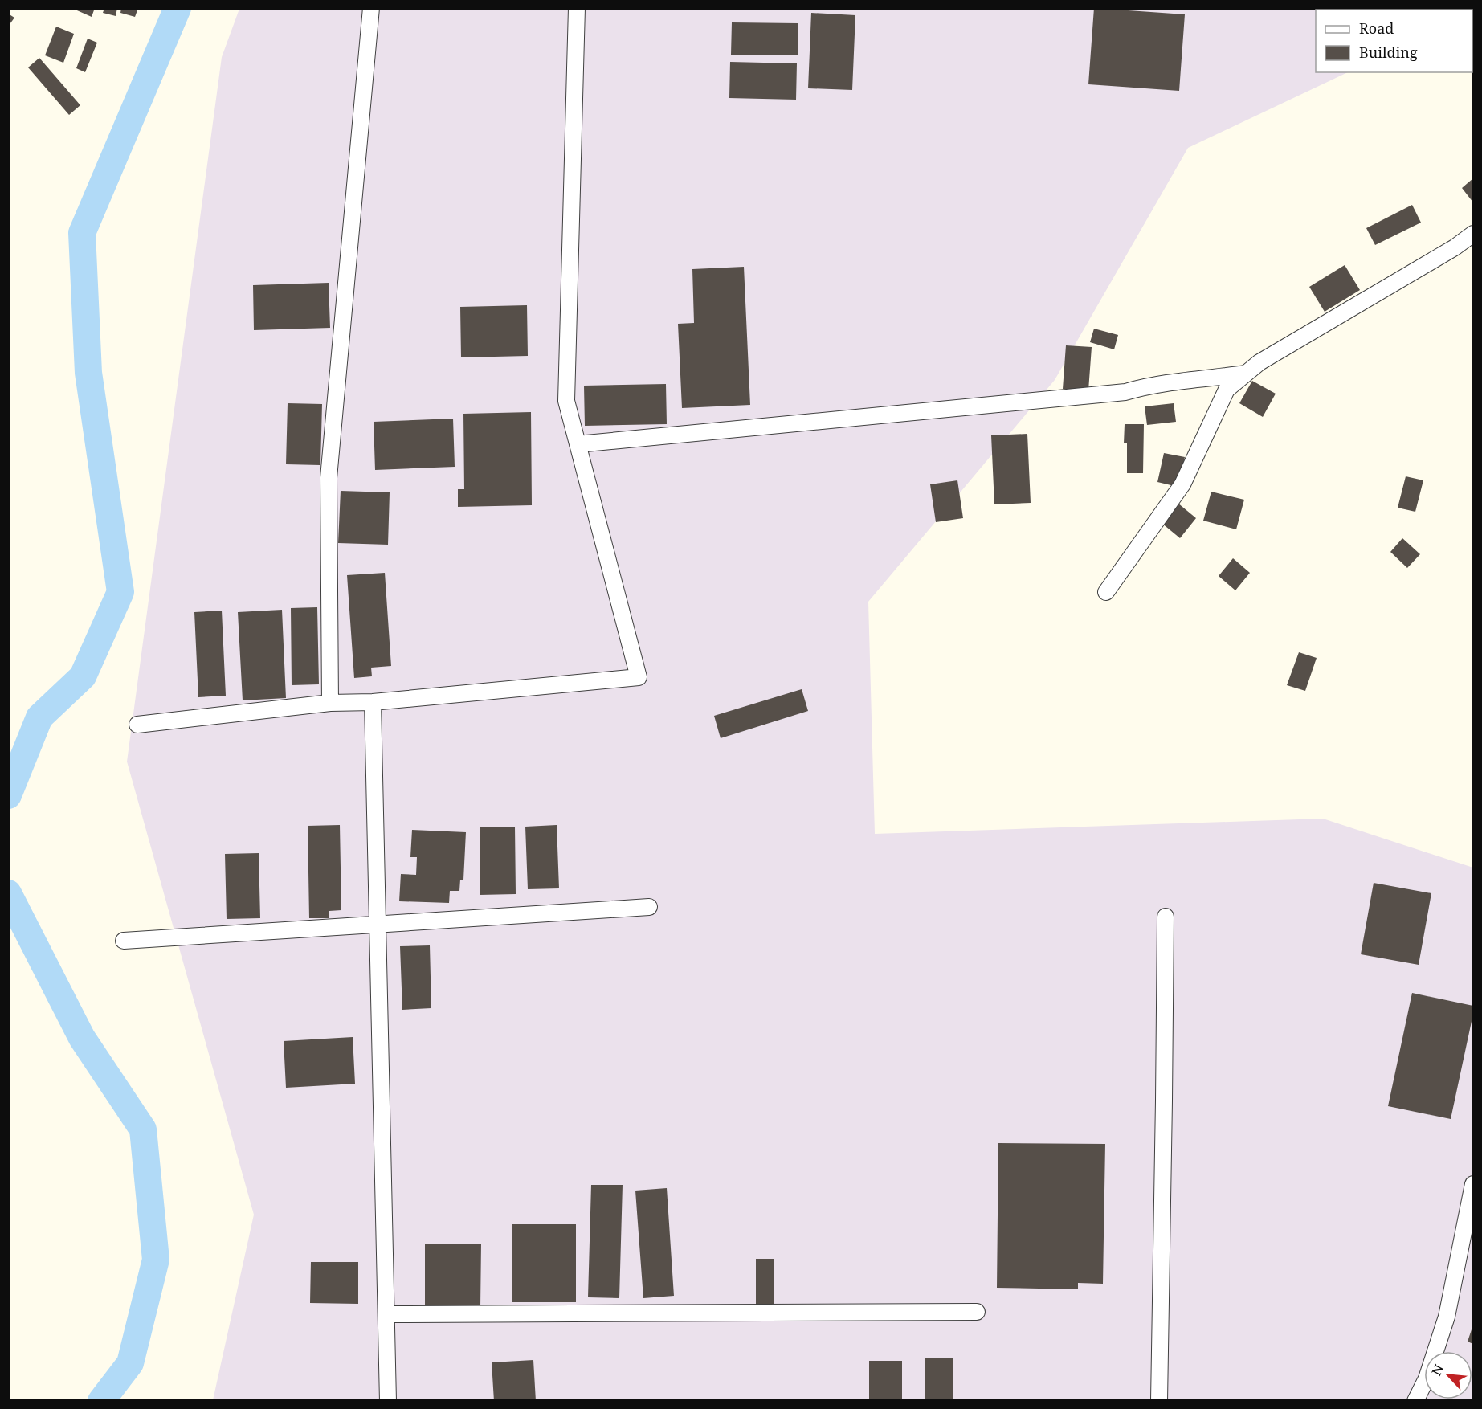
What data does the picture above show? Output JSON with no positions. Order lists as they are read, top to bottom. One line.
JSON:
{"legend":["Road","Building"],"north":"top left"}
